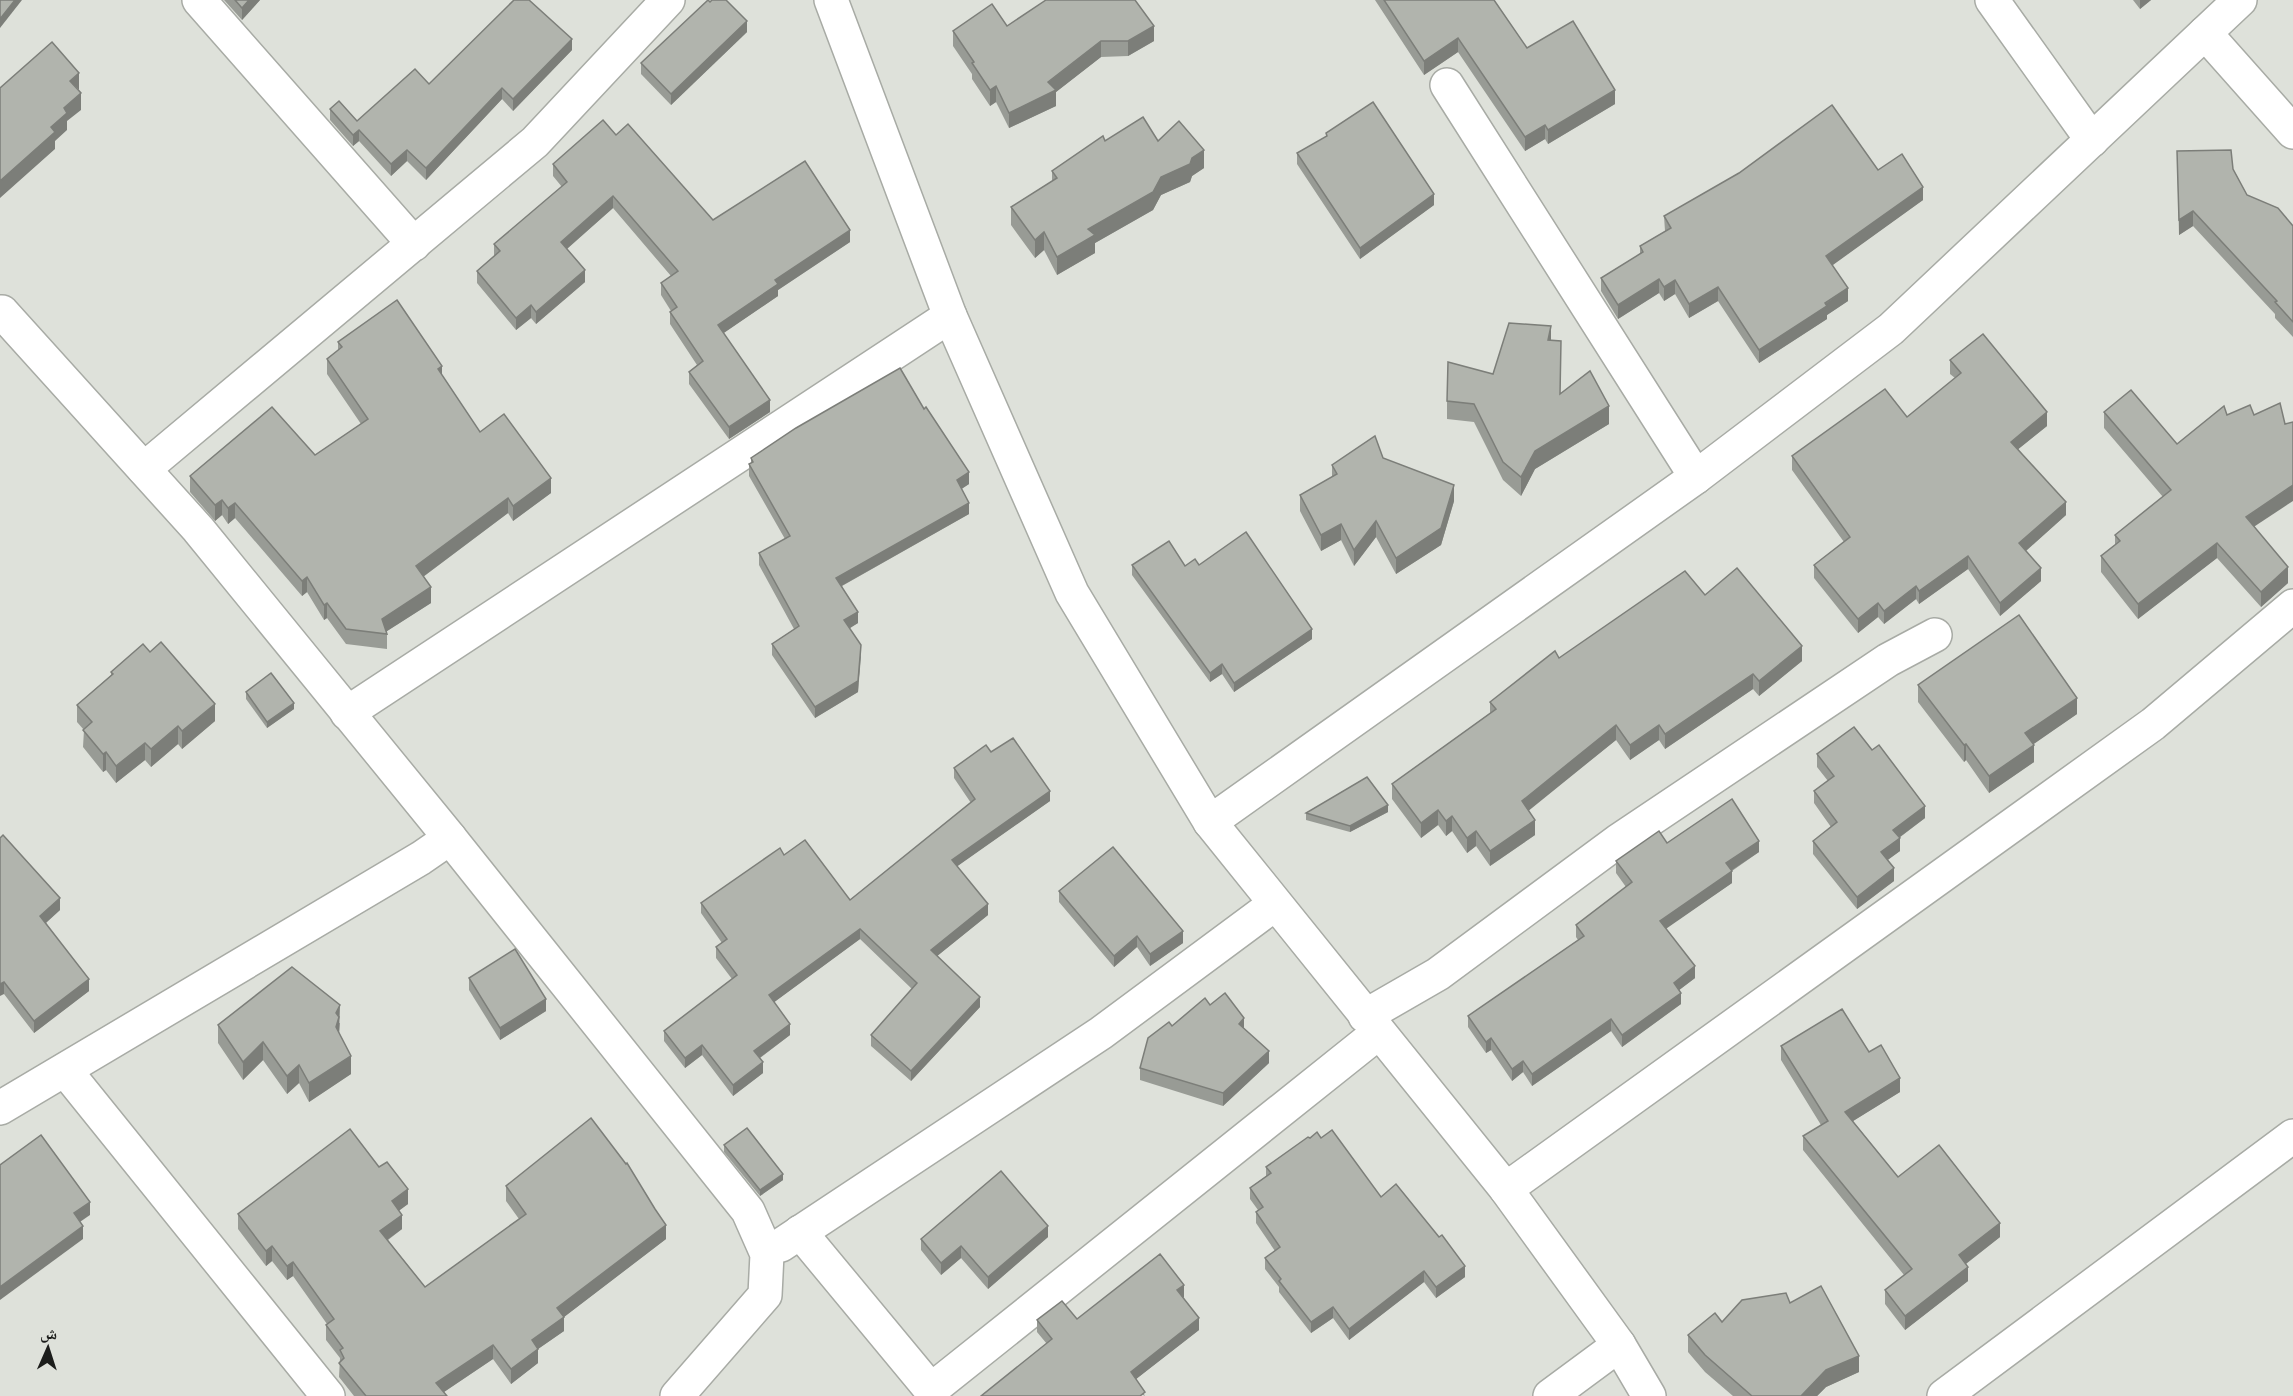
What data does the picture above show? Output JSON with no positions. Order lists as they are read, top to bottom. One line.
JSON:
{"north":"top"}
